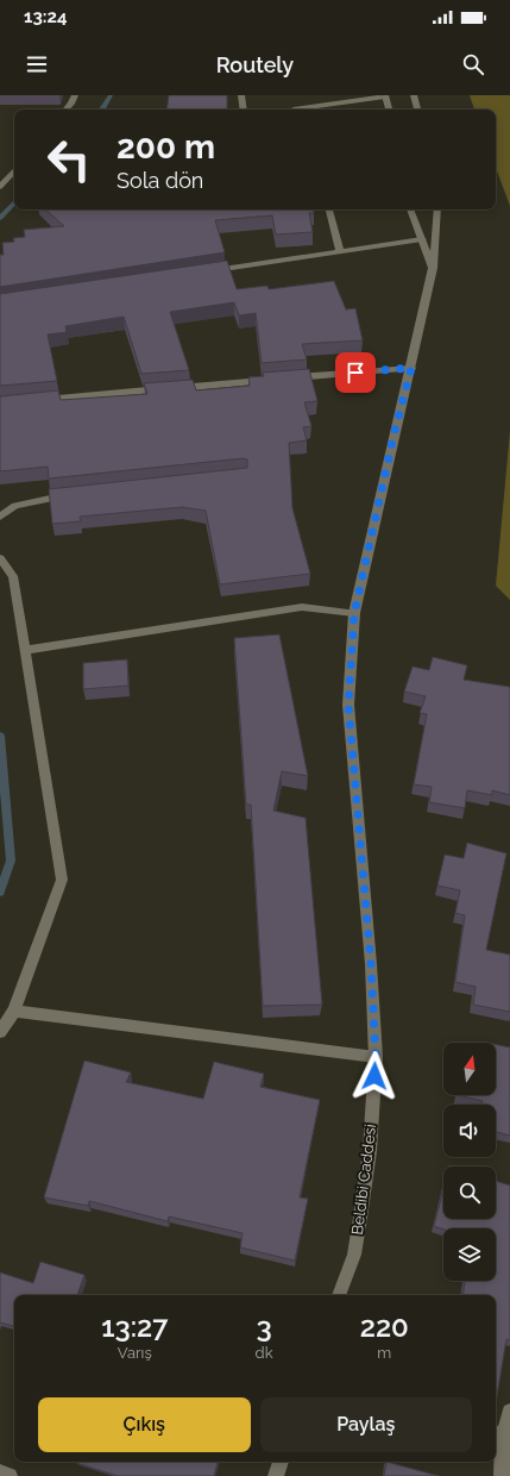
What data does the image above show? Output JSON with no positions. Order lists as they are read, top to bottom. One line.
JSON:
{"streets":{"street":["Beldibi Caddesi"]},"north":"top","page":{"status":"13:24","header":"Routely","turn":["200 m","Sola dön"],"eta":["13:27","Varış","3","dk","220","m"],"buttons":["Çıkış","Paylaş"]}}
